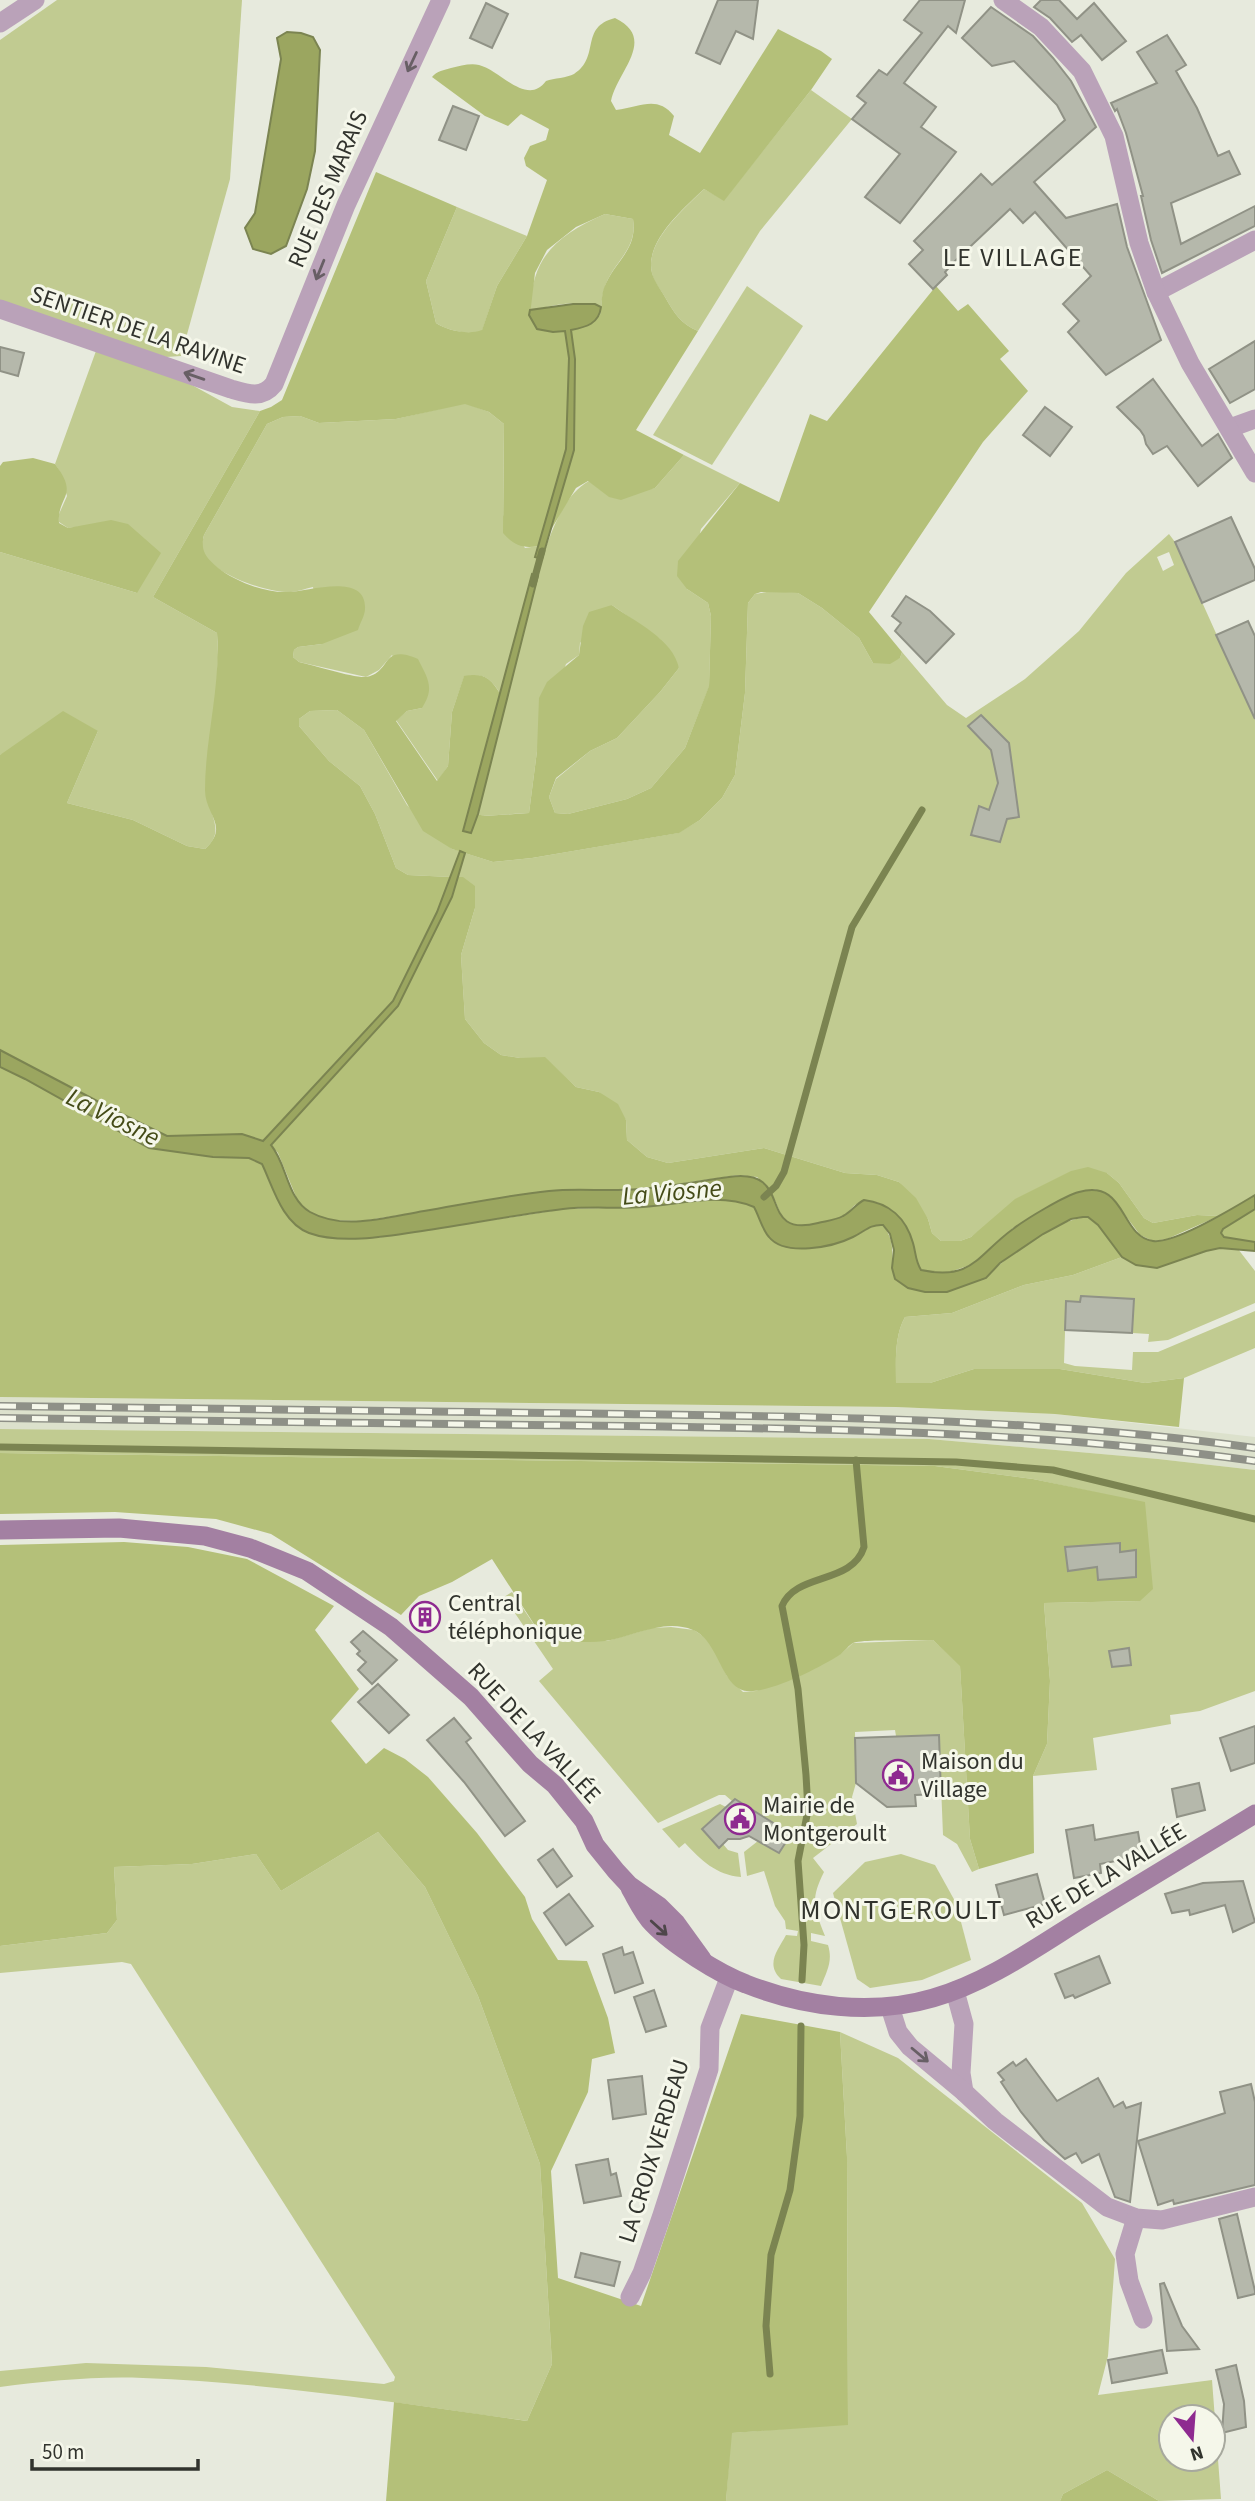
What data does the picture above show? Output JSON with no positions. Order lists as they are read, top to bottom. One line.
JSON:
{"streets":{"main road":["RUE DE LA VALLÉE"],"street":["RUE DES MARAIS","SENTIER DE LA RAVINE","LA CROIX VERDEAU"]},"crossings":[["RUE DES MARAIS","SENTIER DE LA RAVINE"],["RUE DE LA VALLÉE","LA CROIX VERDEAU"]],"one_way":["RUE DES MARAIS","SENTIER DE LA RAVINE"],"districts":["LE VILLAGE","MONTGEROULT"],"water":["La Viosne"],"places":{"building":["Central téléphonique"],"public building":["Maison du Village","Mairie de Montgeroult"]},"scale_bar":"50 m","north":"bottom"}
